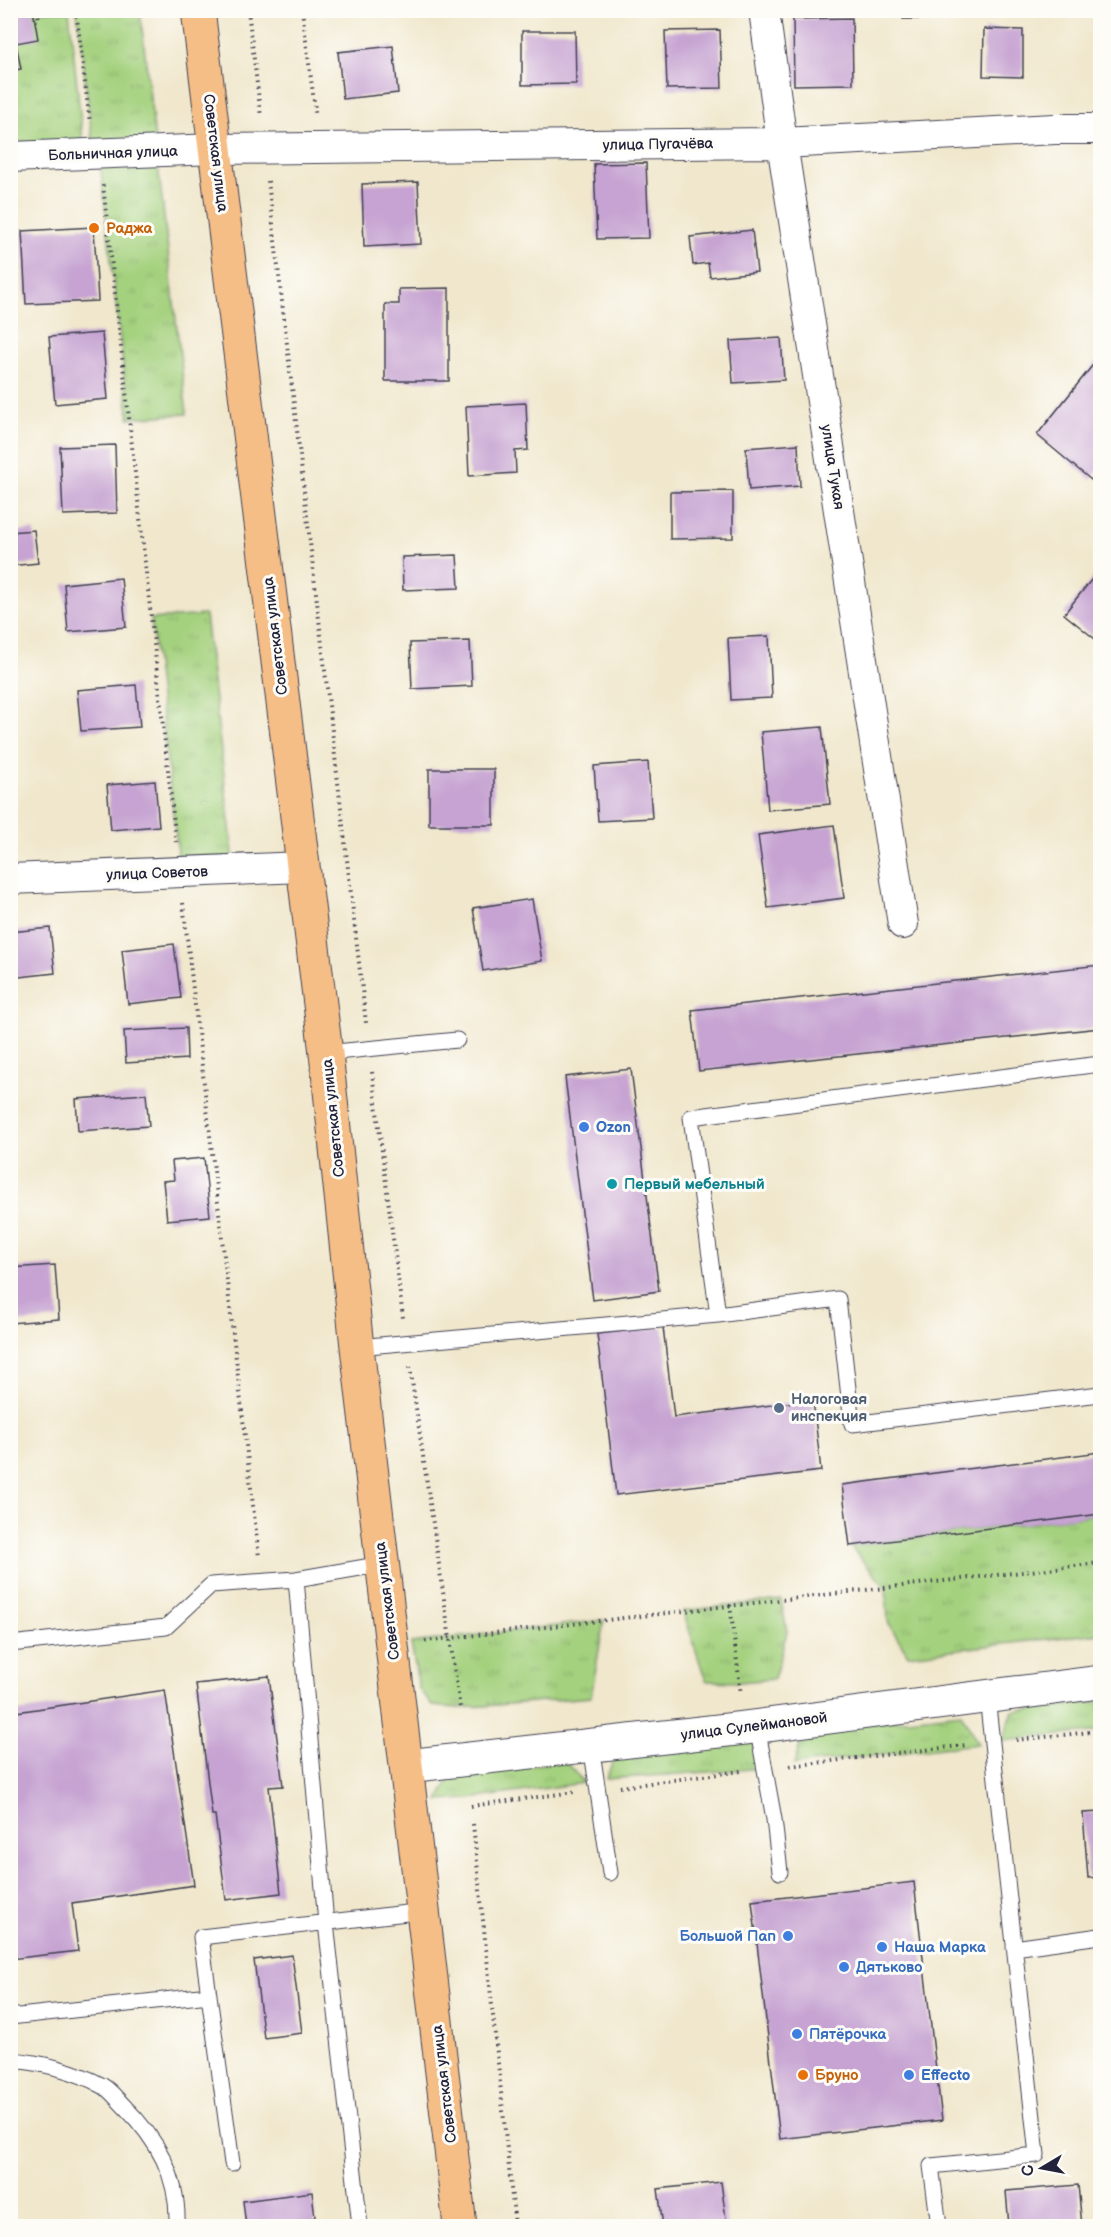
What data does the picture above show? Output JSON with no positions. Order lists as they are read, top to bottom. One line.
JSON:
{"streets":{"main road":["Советская улица"],"street":["улица Пугачёва","Больничная улица","улица Тукая","улица Советов","улица Сулеймановой"]},"crossings":[["улица Пугачёва","Больничная улица"],["улица Пугачёва","Советская улица"],["улица Пугачёва","улица Тукая"],["Больничная улица","Советская улица"],["Советская улица","улица Советов"],["Советская улица","улица Сулеймановой"]],"places":["Раджа","Ozon","Первый мебельный","Налоговая инспекция","Большой Пап","Наша Марка","Дятьково","Пятёрочка","Бруно","Effecto"],"north":"left"}
